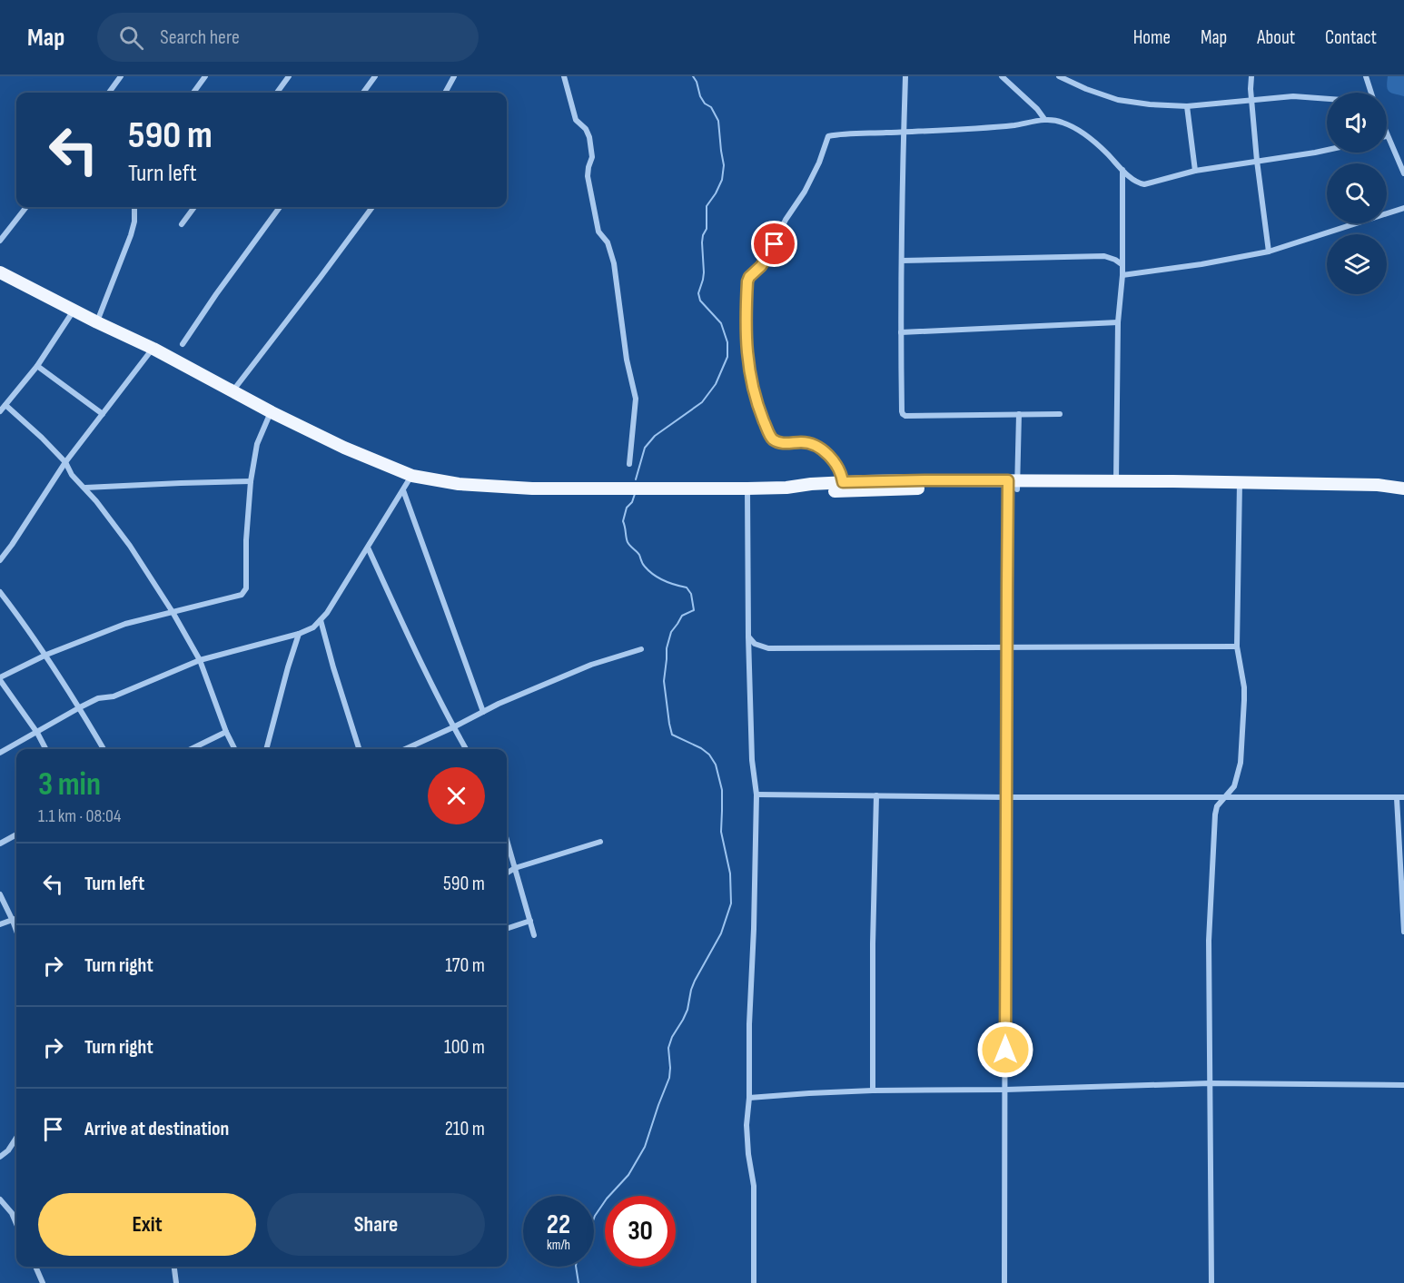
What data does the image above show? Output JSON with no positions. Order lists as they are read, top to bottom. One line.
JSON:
{"page":{"header":"Map","search":"Search here","nav":["Home","Map","About","Contact"],"turn":["590 m","Turn left"],"heading":["3 min","1.1 km · 08:04"],"list":[{"name":"Turn left","value":"590 m"},{"name":"Turn right","value":"170 m"},{"name":"Turn right","value":"100 m"},{"name":"Arrive at destination","value":"210 m"}],"buttons":["Exit","Share"],"speed":"22 km/h","limit":"30"}}
